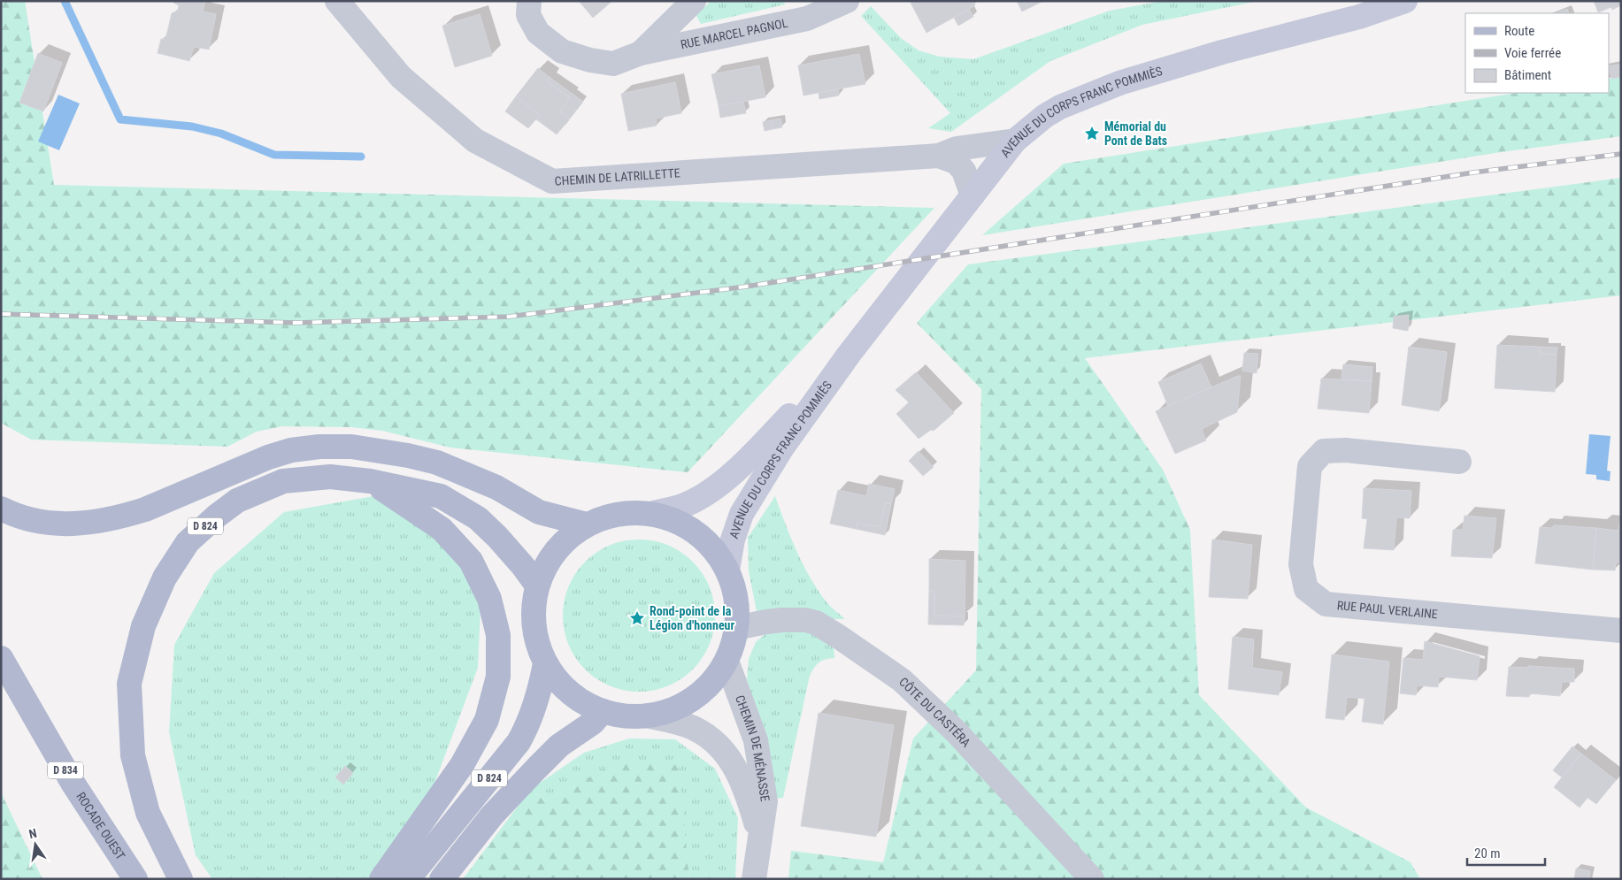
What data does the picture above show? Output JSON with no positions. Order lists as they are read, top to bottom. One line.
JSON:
{"streets":{"main road":["AVENUE DU CORPS FRANC POMMIÈS","D 824","D 834","ROCADE OUEST"],"street":["RUE MARCEL PAGNOL","CHEMIN DE LATRILLETTE","RUE PAUL VERLAINE","CÔTE DU CASTÉRA","CHEMIN DE MÉNASSE"]},"crossings":[["AVENUE DU CORPS FRANC POMMIÈS","CHEMIN DE LATRILLETTE"]],"places":{"place":["Mémorial du Pont de Bats","Rond-point de la Légion d'honneur"]},"legend":["Route","Voie ferrée","Bâtiment"],"scale_bar":"20 m","north":"top"}
